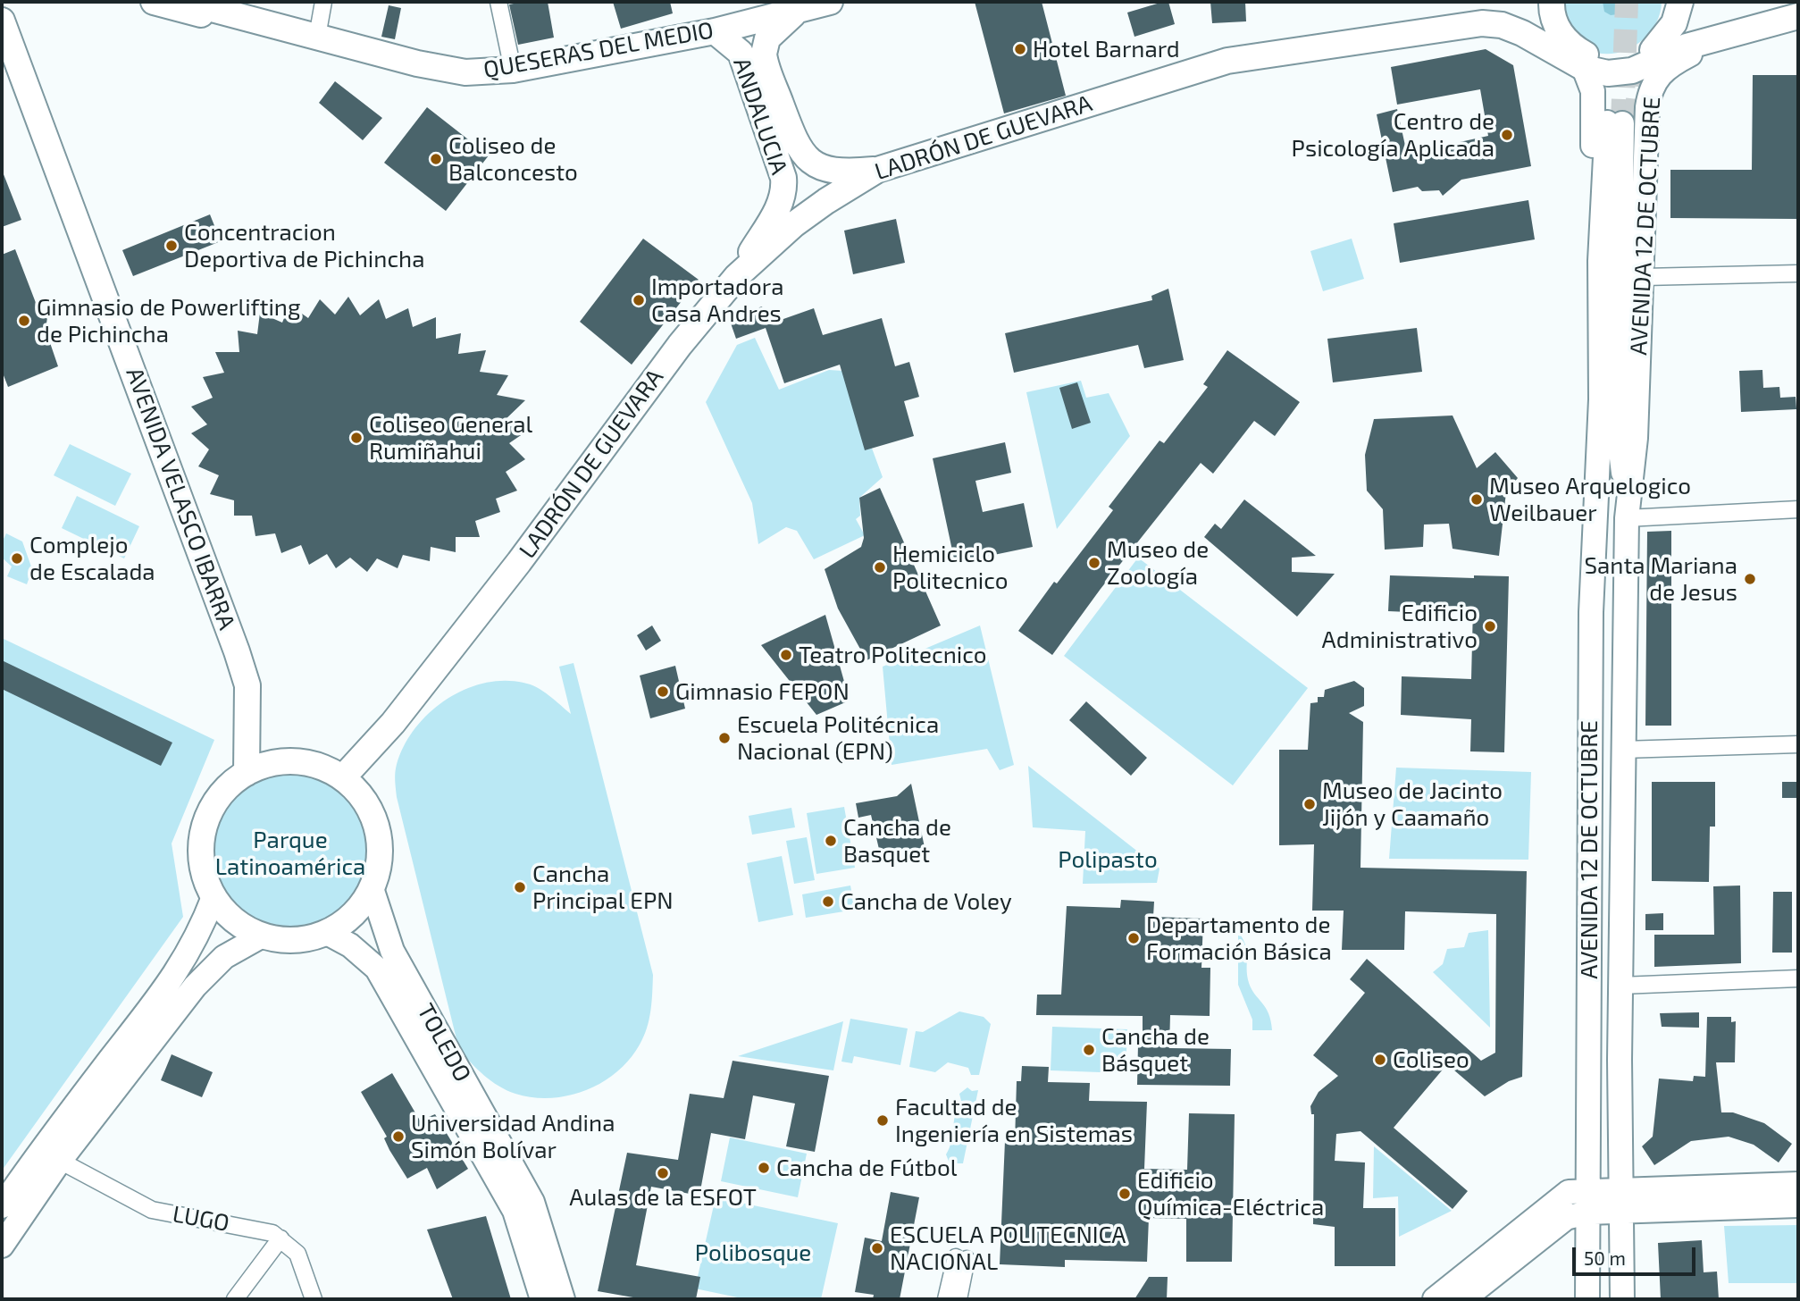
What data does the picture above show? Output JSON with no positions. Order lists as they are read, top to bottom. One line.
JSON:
{"streets":{"main road":["QUESERAS DEL MEDIO","ANDALUCIA","LADRÓN DE GUEVARA","AVENIDA 12 DE OCTUBRE","AVENIDA VELASCO IBARRA","TOLEDO"],"street":["LUGO"]},"crossings":[["QUESERAS DEL MEDIO","ANDALUCIA"],["ANDALUCIA","LADRÓN DE GUEVARA"],["LADRÓN DE GUEVARA","AVENIDA 12 DE OCTUBRE"],["LADRÓN DE GUEVARA","AVENIDA VELASCO IBARRA"],["LADRÓN DE GUEVARA","TOLEDO"],["AVENIDA VELASCO IBARRA","TOLEDO"]],"parks":["Parque Latinoamérica","Polipasto","Polibosque"],"places":["Hotel Barnard","Centro de Psicología Aplicada","Coliseo de Balconcesto","Concentracion Deportiva de Pichincha","Importadora Casa Andres","Gimnasio de Powerlifting de Pichincha","Coliseo General Rumiñahui","Museo Arquelogico Weilbauer","Complejo de Escalada","Museo de Zoología","Hemiciclo Politecnico","Santa Mariana de Jesus","Edificio Administrativo","Teatro Politecnico","Gimnasio FEPON","Escuela Politécnica Nacional (EPN)","Museo de Jacinto Jijón y Caamaño","Cancha de Basquet","Cancha Principal EPN","Cancha de Voley","Departamento de Formación Básica","Cancha de Básquet","Coliseo","Facultad de Ingeniería en Sistemas","Universidad Andina Simón Bolívar","Cancha de Fútbol","Aulas de la ESFOT","Edificio Química-Eléctrica","ESCUELA POLITECNICA NACIONAL"],"scale_bar":"50 m"}
